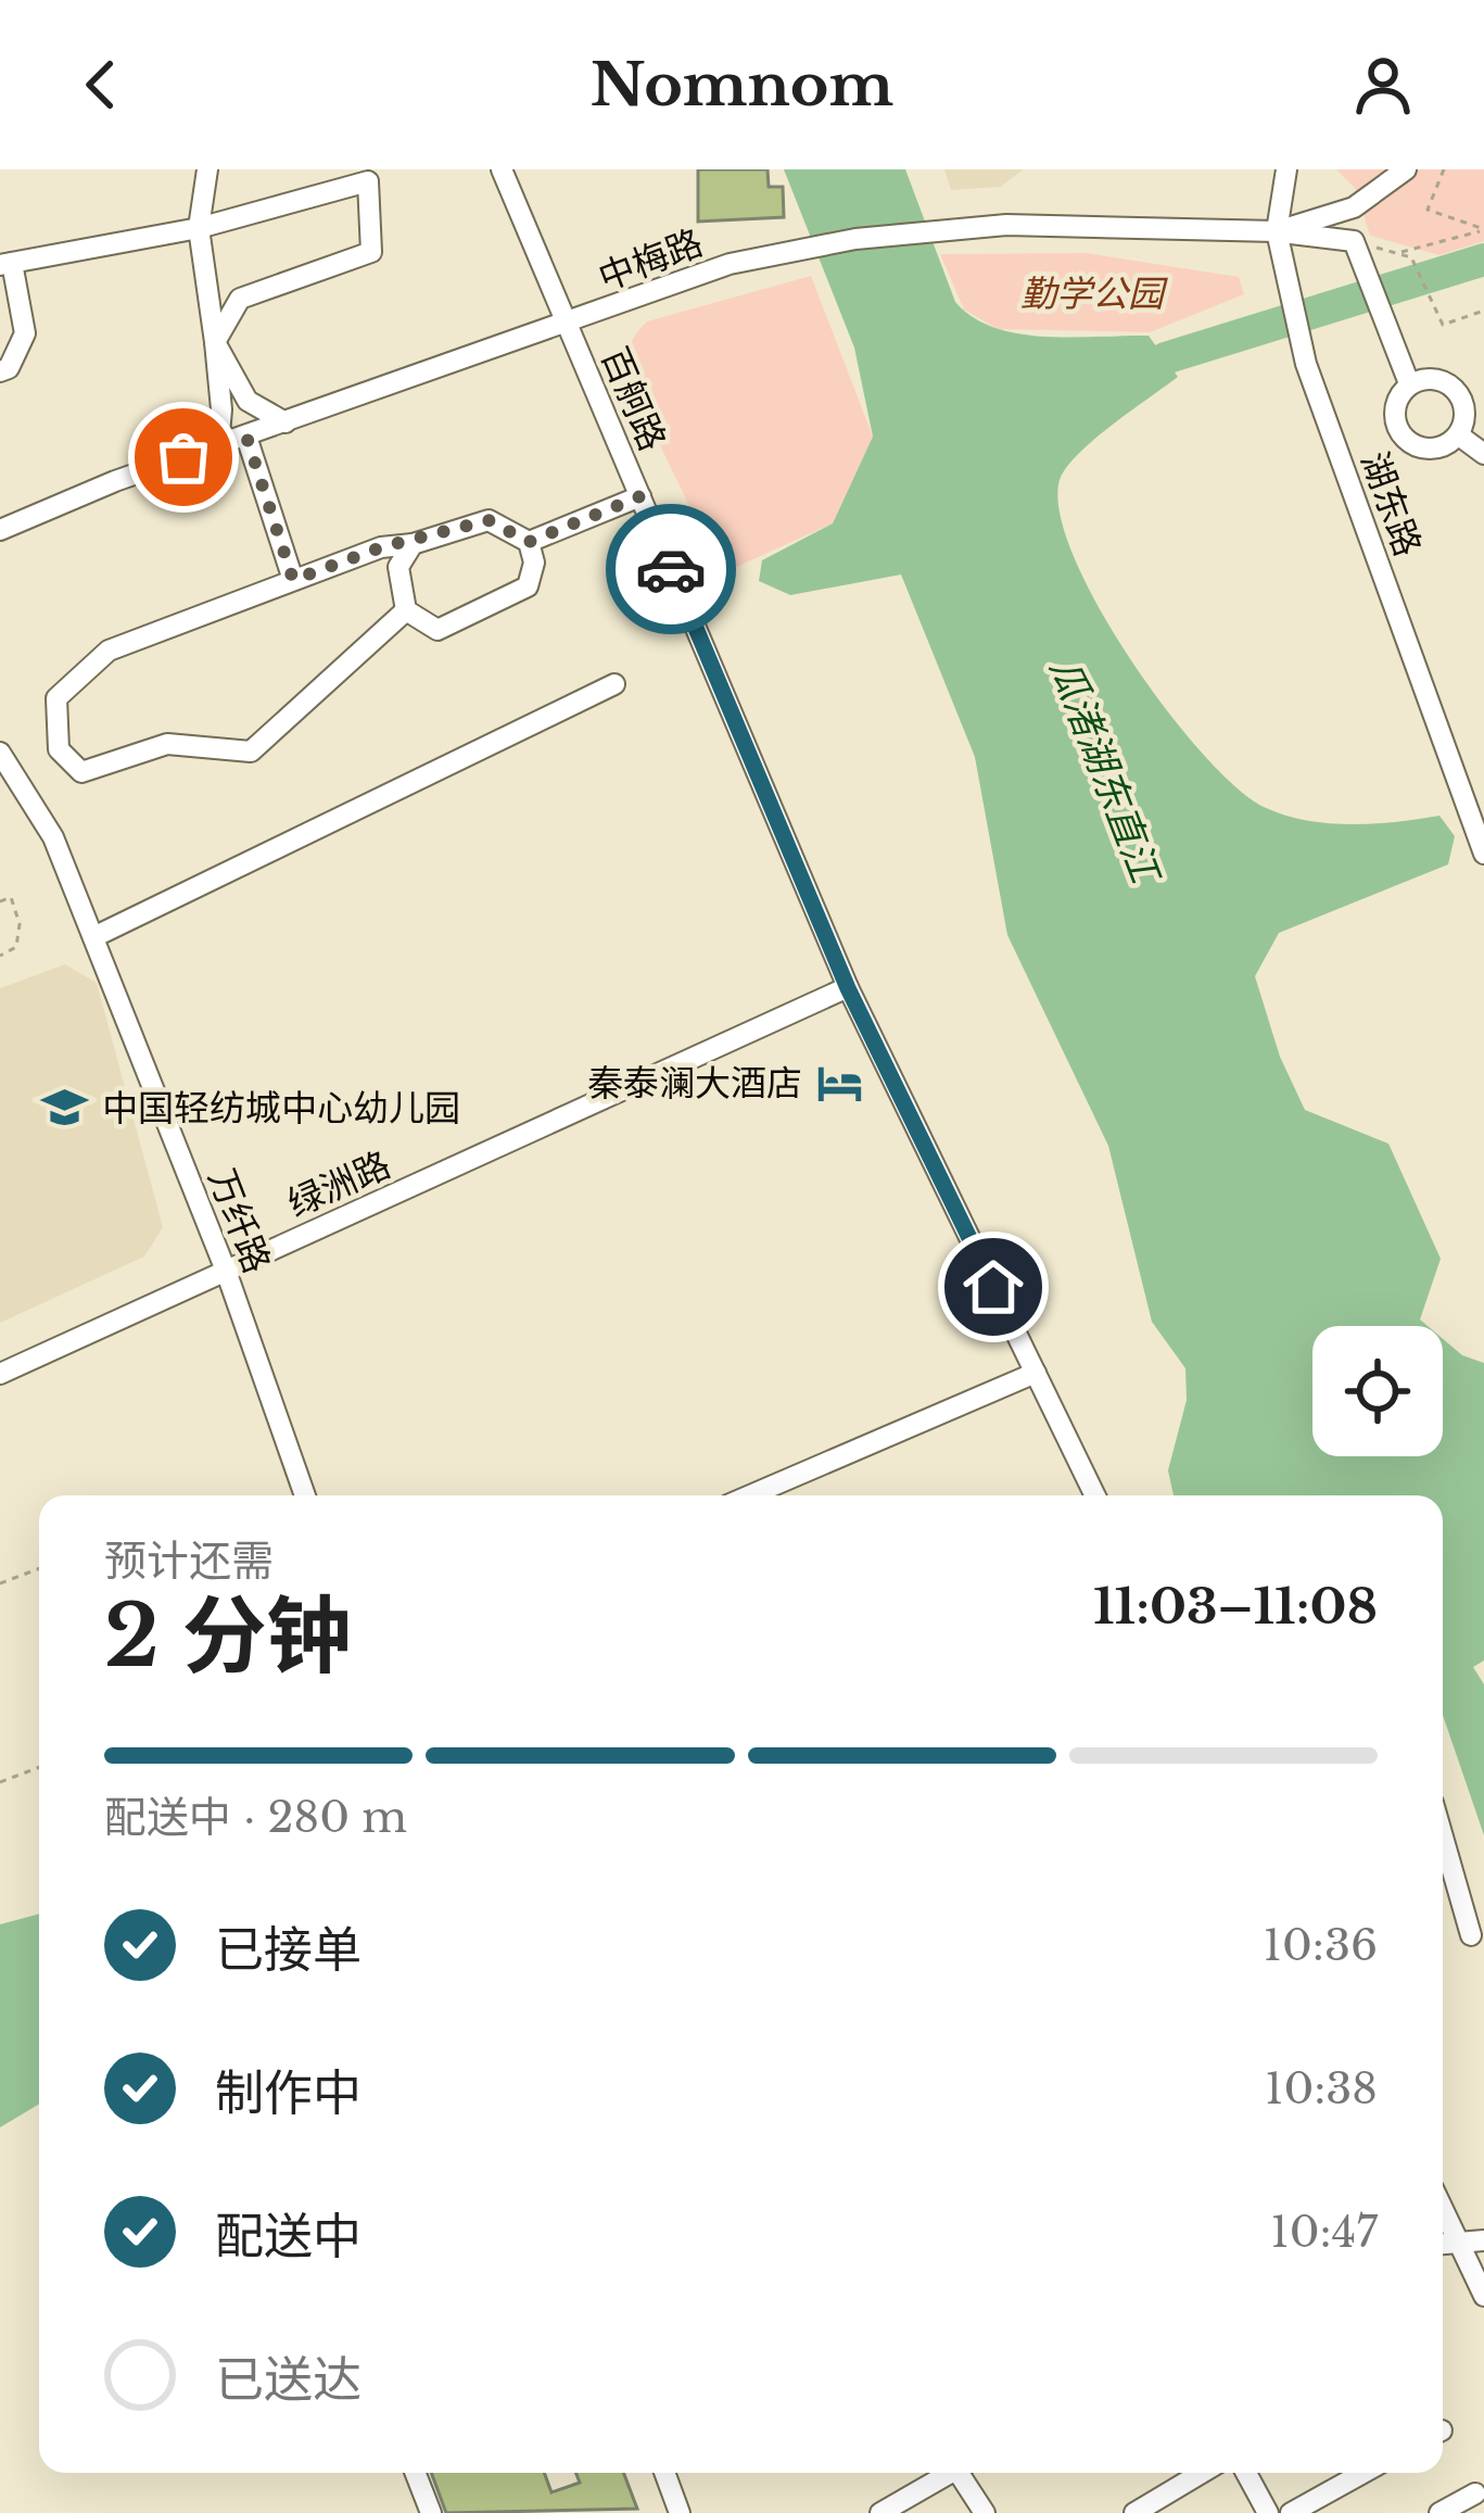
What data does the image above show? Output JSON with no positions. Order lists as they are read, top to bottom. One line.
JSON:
{"streets":{"street":["中梅路","百舸路","湖东路","绿洲路","万纤路"]},"crossings":[["中梅路","百舸路"],["中梅路","湖东路"],["百舸路","绿洲路"],["绿洲路","万纤路"]],"water":["瓜渚湖东直江"],"parks":["勤学公园"],"places":{"hotel":["秦泰澜大酒店"],"school or university":["中国轻纺城中心幼儿园"]},"page":{"header":"Nomnom","heading":["2 分钟","预计还需","11:03–11:08"],"bar":"配送中 · 280 m","list":[["已接单","10:36"],["制作中","10:38"],["配送中","10:47"],"已送达"]}}
